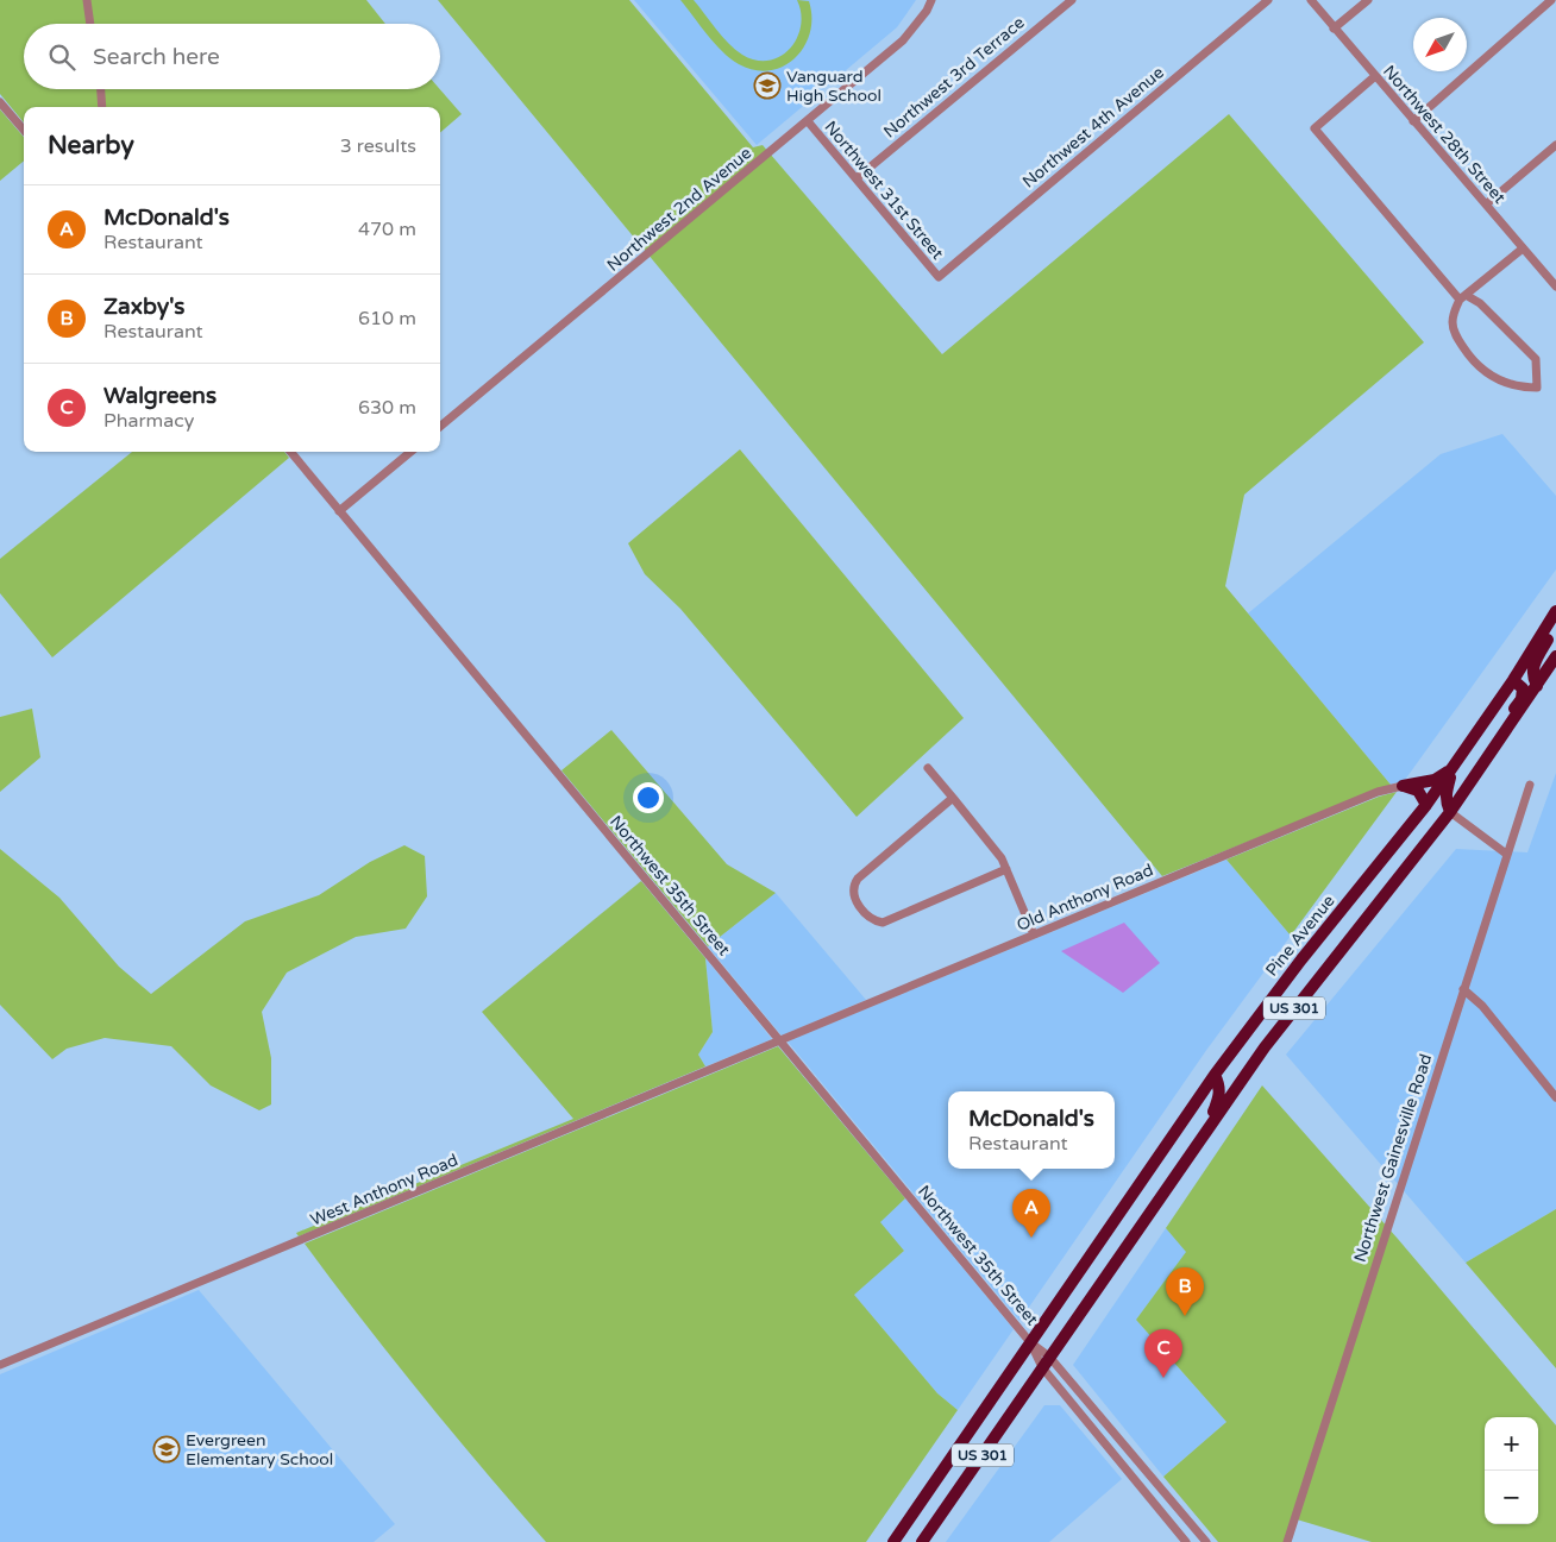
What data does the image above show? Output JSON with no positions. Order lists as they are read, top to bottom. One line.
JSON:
{"streets":{"highway":["Pine Avenue","US 301"],"street":["Northwest 3rd Terrace","Northwest 4th Avenue","Northwest 28th Street","Northwest 31st Street","Northwest 2nd Avenue","Northwest 35th Street","Old Anthony Road","Northwest Gainesville Road","West Anthony Road"]},"crossings":[["Northwest 3rd Terrace","Northwest 31st Street"],["Northwest 4th Avenue","Northwest 31st Street"],["Northwest 31st Street","Northwest 2nd Avenue"],["Northwest 35th Street","Old Anthony Road"],["Northwest 35th Street","Pine Avenue"],["Northwest 35th Street","US 301"],["Northwest 35th Street","West Anthony Road"],["Old Anthony Road","West Anthony Road"],["Pine Avenue","US 301"]],"places":{"school or university":["Vanguard High School","Evergreen Elementary School"]},"north":"bottom left","page":{"search":"Search here","heading":["Nearby","3 results"],"list":[{"mark":"A","name":"McDonald's","note":"Restaurant","value":"470 m"},{"mark":"B","name":"Zaxby's","note":"Restaurant","value":"610 m"},{"mark":"C","name":"Walgreens","note":"Pharmacy","value":"630 m"}],"popup":["McDonald's","Restaurant"],"pins":["A","B","C"],"map_buttons":["+","−"]}}
